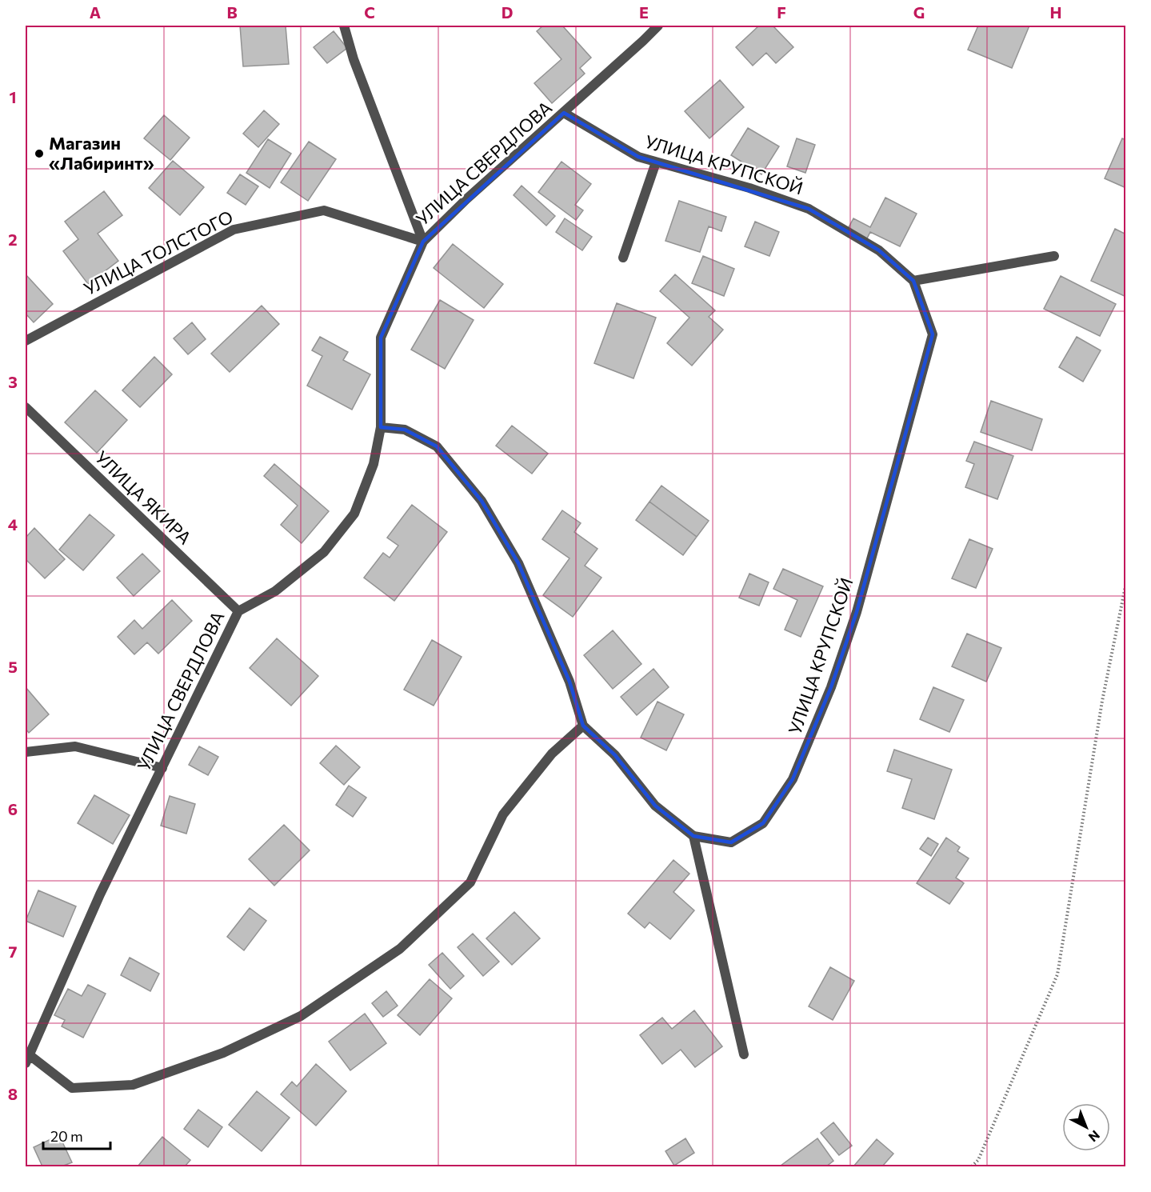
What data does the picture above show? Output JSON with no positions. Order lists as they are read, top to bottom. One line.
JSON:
{"streets":{"street":["УЛИЦА СВЕРДЛОВА","УЛИЦА КРУПСКОЙ","УЛИЦА ТОЛСТОГО","УЛИЦА ЯКИРА"]},"crossings":[["УЛИЦА СВЕРДЛОВА","УЛИЦА КРУПСКОЙ"],["УЛИЦА СВЕРДЛОВА","УЛИЦА ТОЛСТОГО"],["УЛИЦА СВЕРДЛОВА","УЛИЦА ЯКИРА"]],"places":["Магазин «Лабиринт»"],"scale_bar":"20 m","north":"bottom right","grid":{"columns":["A","B","C","D","E","F","G","H"],"rows":["1","2","3","4","5","6","7","8"]}}
